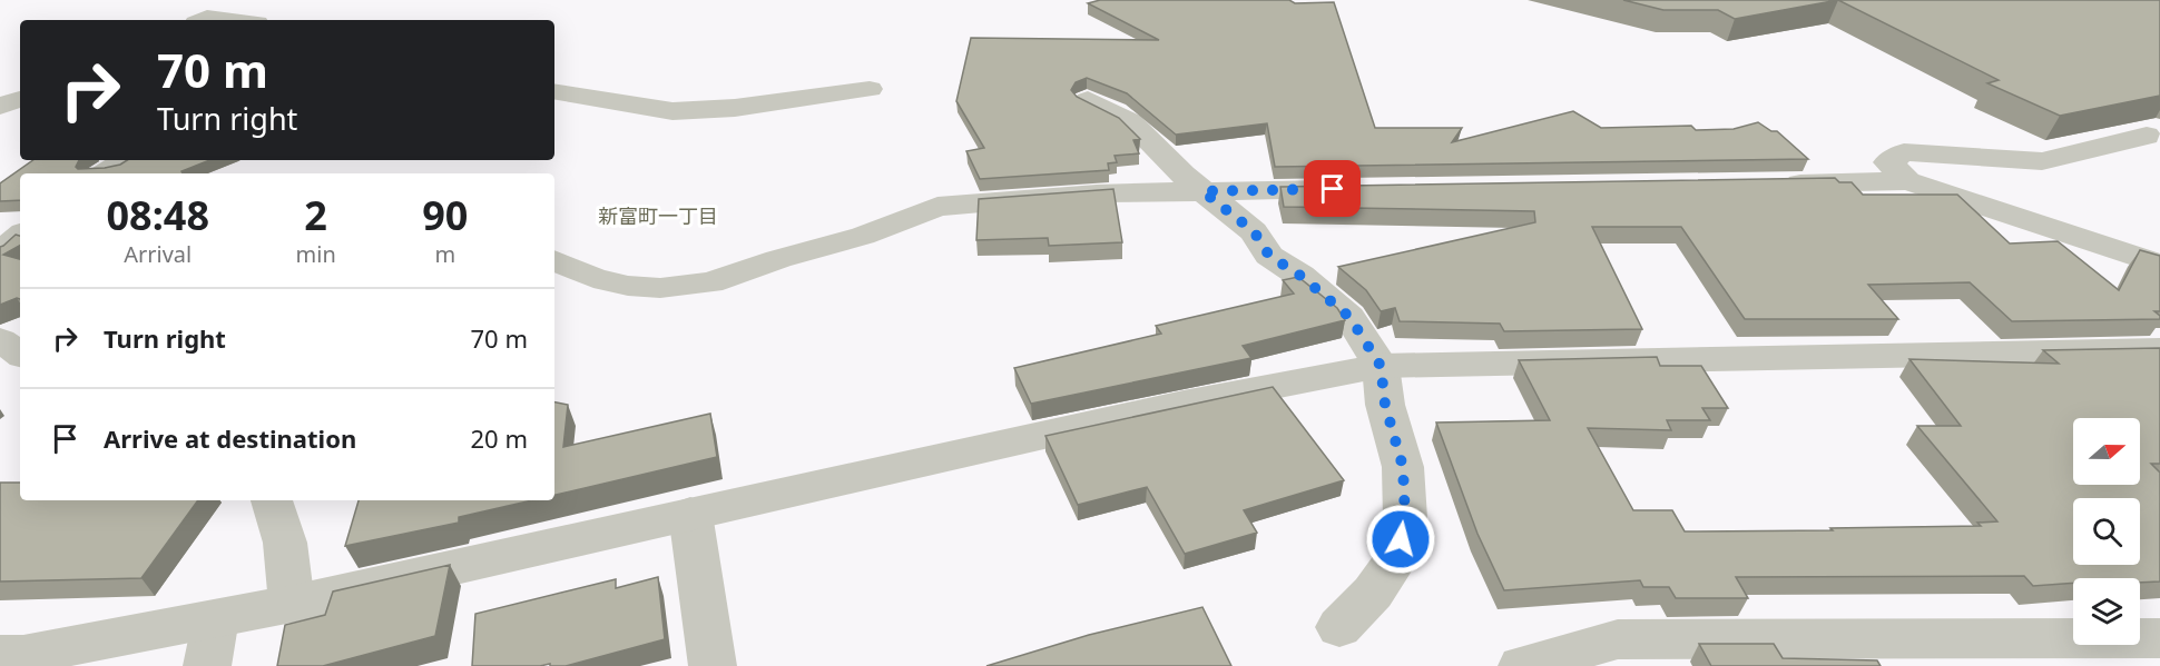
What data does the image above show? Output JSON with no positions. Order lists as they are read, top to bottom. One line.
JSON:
{"districts":["新富町一丁目"],"north":"right","page":{"turn":["70 m","Turn right"],"eta":["08:48","Arrival","2","min","90","m"],"list":[{"name":"Turn right","value":"70 m"},{"name":"Arrive at destination","value":"20 m"}]}}
